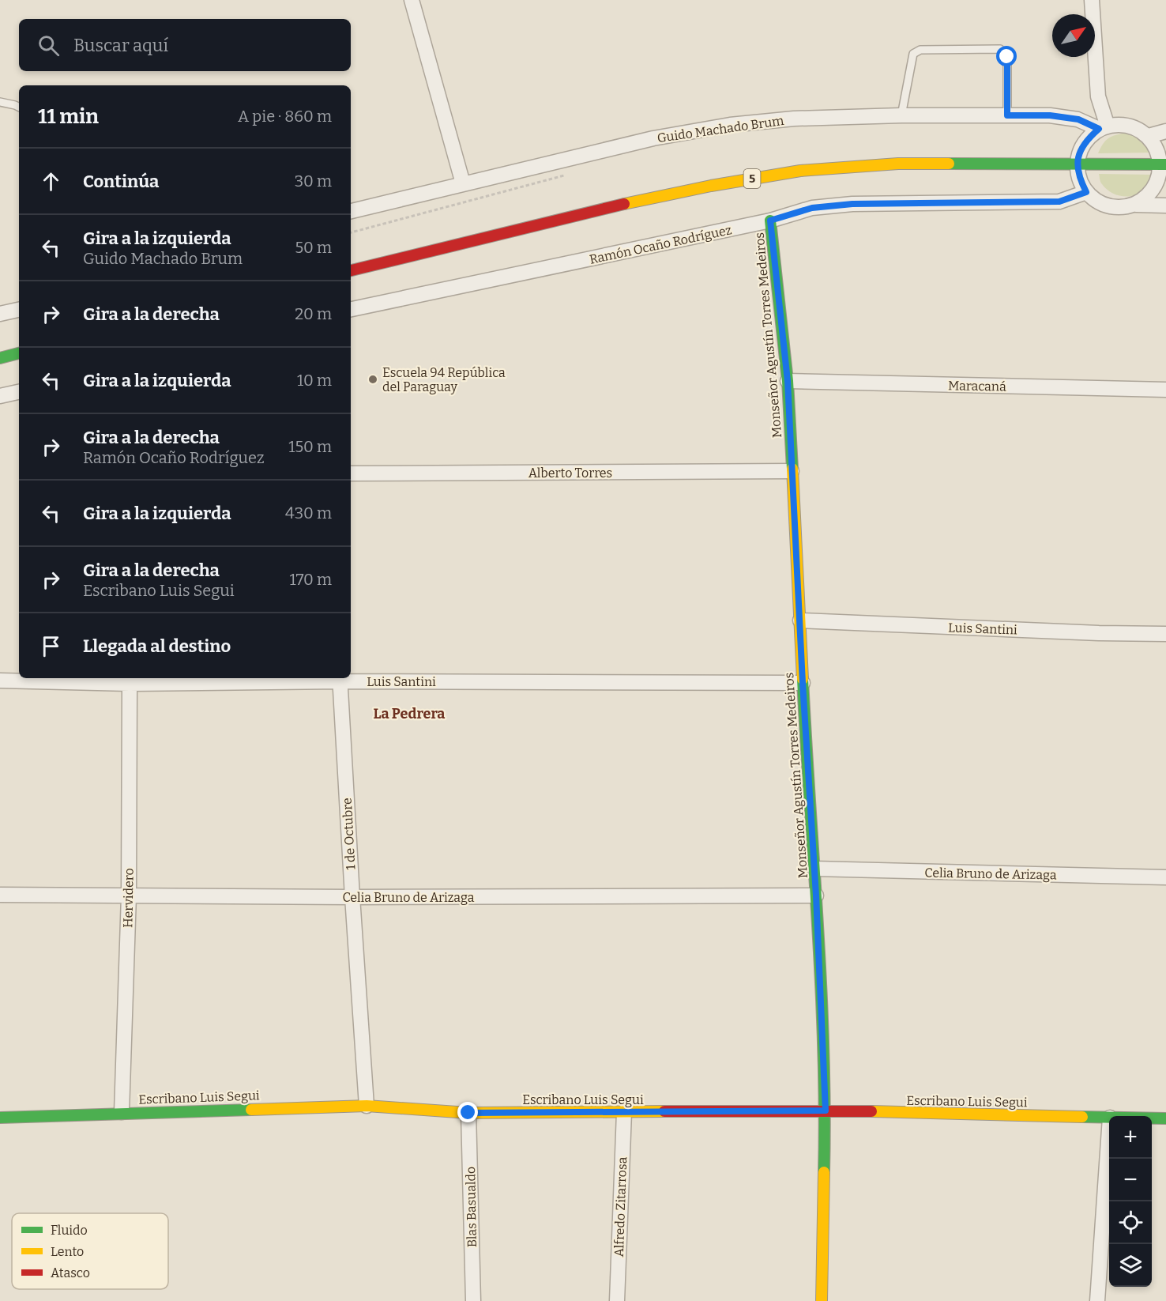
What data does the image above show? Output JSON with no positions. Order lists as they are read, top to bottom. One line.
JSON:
{"streets":{"main road":["5","Monseñor Agustín Torres Medeiros","Escribano Luis Segui"],"street":["Guido Machado Brum","Ramón Ocaño Rodríguez","Maracaná","Alberto Torres","Luis Santini","1 de Octubre","Celia Bruno de Arizaga","Hervidero","Blas Basualdo","Alfredo Zitarrosa"]},"crossings":[["Ramón Ocaño Rodríguez","Monseñor Agustín Torres Medeiros"],["Monseñor Agustín Torres Medeiros","Maracaná"],["Monseñor Agustín Torres Medeiros","Alberto Torres"],["Monseñor Agustín Torres Medeiros","Luis Santini"],["Monseñor Agustín Torres Medeiros","Celia Bruno de Arizaga"],["Monseñor Agustín Torres Medeiros","Escribano Luis Segui"],["Luis Santini","1 de Octubre"],["Luis Santini","Hervidero"],["1 de Octubre","Celia Bruno de Arizaga"],["1 de Octubre","Escribano Luis Segui"],["Celia Bruno de Arizaga","Hervidero"],["Hervidero","Escribano Luis Segui"],["Escribano Luis Segui","Blas Basualdo"],["Escribano Luis Segui","Alfredo Zitarrosa"]],"districts":["La Pedrera"],"places":["Escuela 94 República del Paraguay"],"legend":["Fluido","Lento","Atasco"],"north":"top right","page":{"search":"Buscar aquí","heading":["11 min","A pie · 860 m"],"list":[["Continúa","30 m"],["Gira a la izquierda","Guido Machado Brum","50 m"],["Gira a la derecha","20 m"],["Gira a la izquierda","10 m"],["Gira a la derecha","Ramón Ocaño Rodríguez","150 m"],["Gira a la izquierda","430 m"],["Gira a la derecha","Escribano Luis Segui","170 m"],"Llegada al destino"],"map_buttons":["+","−"]}}
